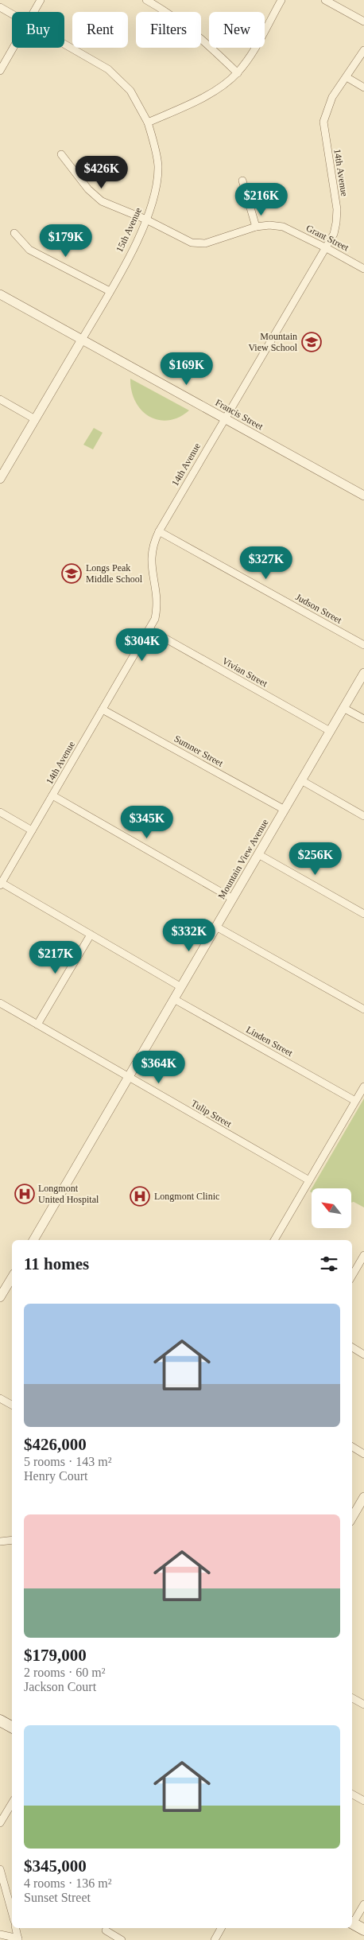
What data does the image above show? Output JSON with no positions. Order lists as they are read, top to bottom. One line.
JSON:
{"streets":{"street":["14th Avenue","15th Avenue","Grant Street","Francis Street","Judson Street","Vivian Street","Sumner Street","Mountain View Avenue","Linden Street","Tulip Street"]},"crossings":[["14th Avenue","Grant Street"],["14th Avenue","Francis Street"],["14th Avenue","Judson Street"],["14th Avenue","Vivian Street"],["14th Avenue","Sumner Street"],["15th Avenue","Grant Street"],["15th Avenue","Francis Street"],["Vivian Street","Mountain View Avenue"],["Sumner Street","Mountain View Avenue"],["Mountain View Avenue","Linden Street"],["Mountain View Avenue","Tulip Street"]],"places":{"school or university":["Mountain View School","Longs Peak Middle School"],"hospital":["Longmont United Hospital","Longmont Clinic"]},"north":"top left","page":{"chip":["Buy","Rent","Filters","New"],"price":["$426K","$216K","$179K","$169K","$327K","$304K","$345K","$256K","$332K","$217K","$364K"],"heading":"11 homes","list":[{"name":"$426,000","note":"5 rooms · 143 m² · Henry Court"},{"name":"$179,000","note":"2 rooms · 60 m² · Jackson Court"},{"name":"$345,000","note":"4 rooms · 136 m² · Sunset Street"}]}}
